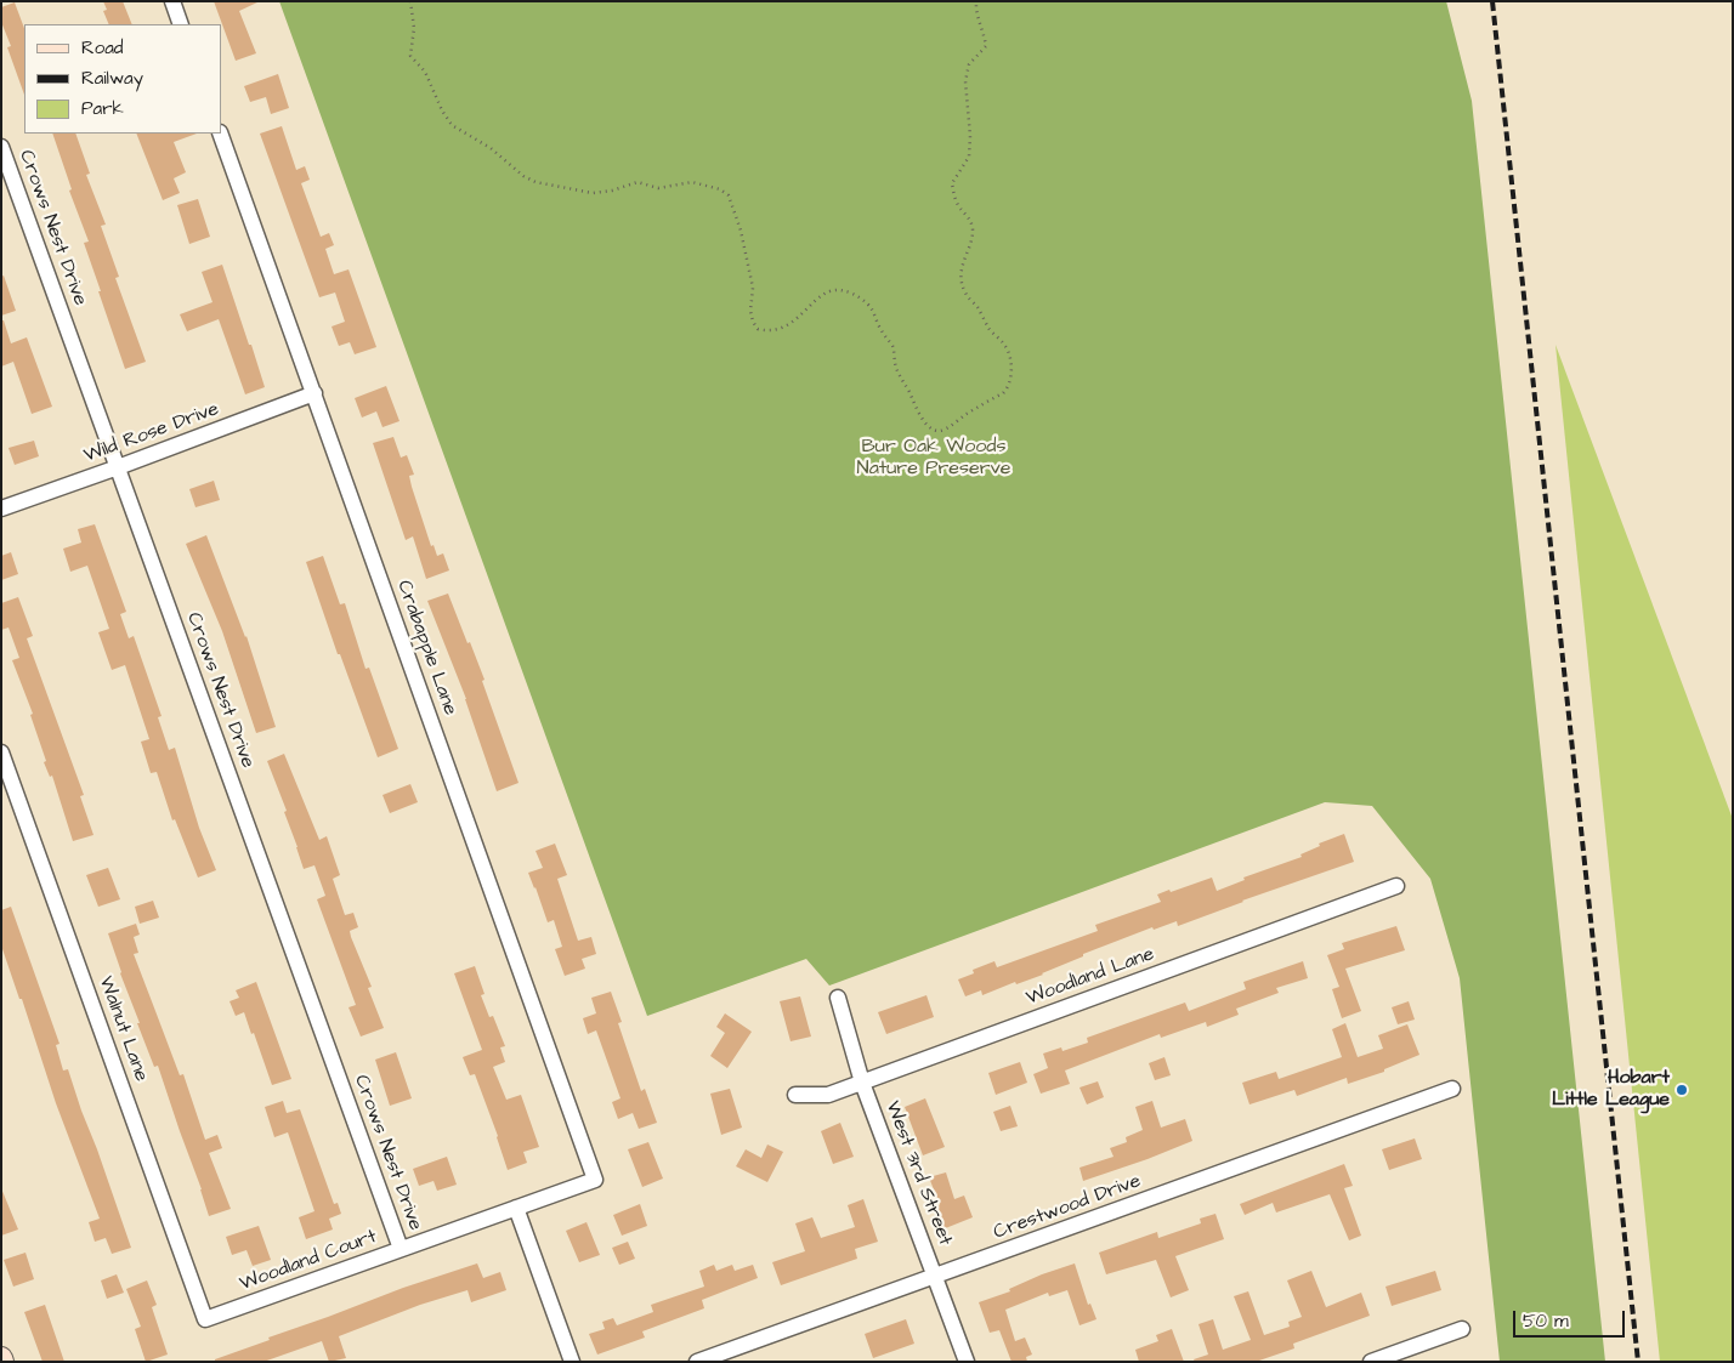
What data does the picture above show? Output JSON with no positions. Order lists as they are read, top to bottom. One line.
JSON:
{"streets":{"street":["Crows Nest Drive","Wild Rose Drive","Crabapple Lane","Woodland Lane","Walnut Lane","West 3rd Street","Crestwood Drive","Woodland Court"]},"crossings":[["Crows Nest Drive","Wild Rose Drive"],["Crows Nest Drive","Woodland Court"],["Wild Rose Drive","Crabapple Lane"],["Crabapple Lane","Woodland Court"],["Woodland Lane","West 3rd Street"],["Walnut Lane","Woodland Court"],["West 3rd Street","Crestwood Drive"]],"parks":["Bur Oak Woods Nature Preserve"],"places":["Hobart Little League"],"legend":["Road","Railway","Park"],"scale_bar":"50 m"}
